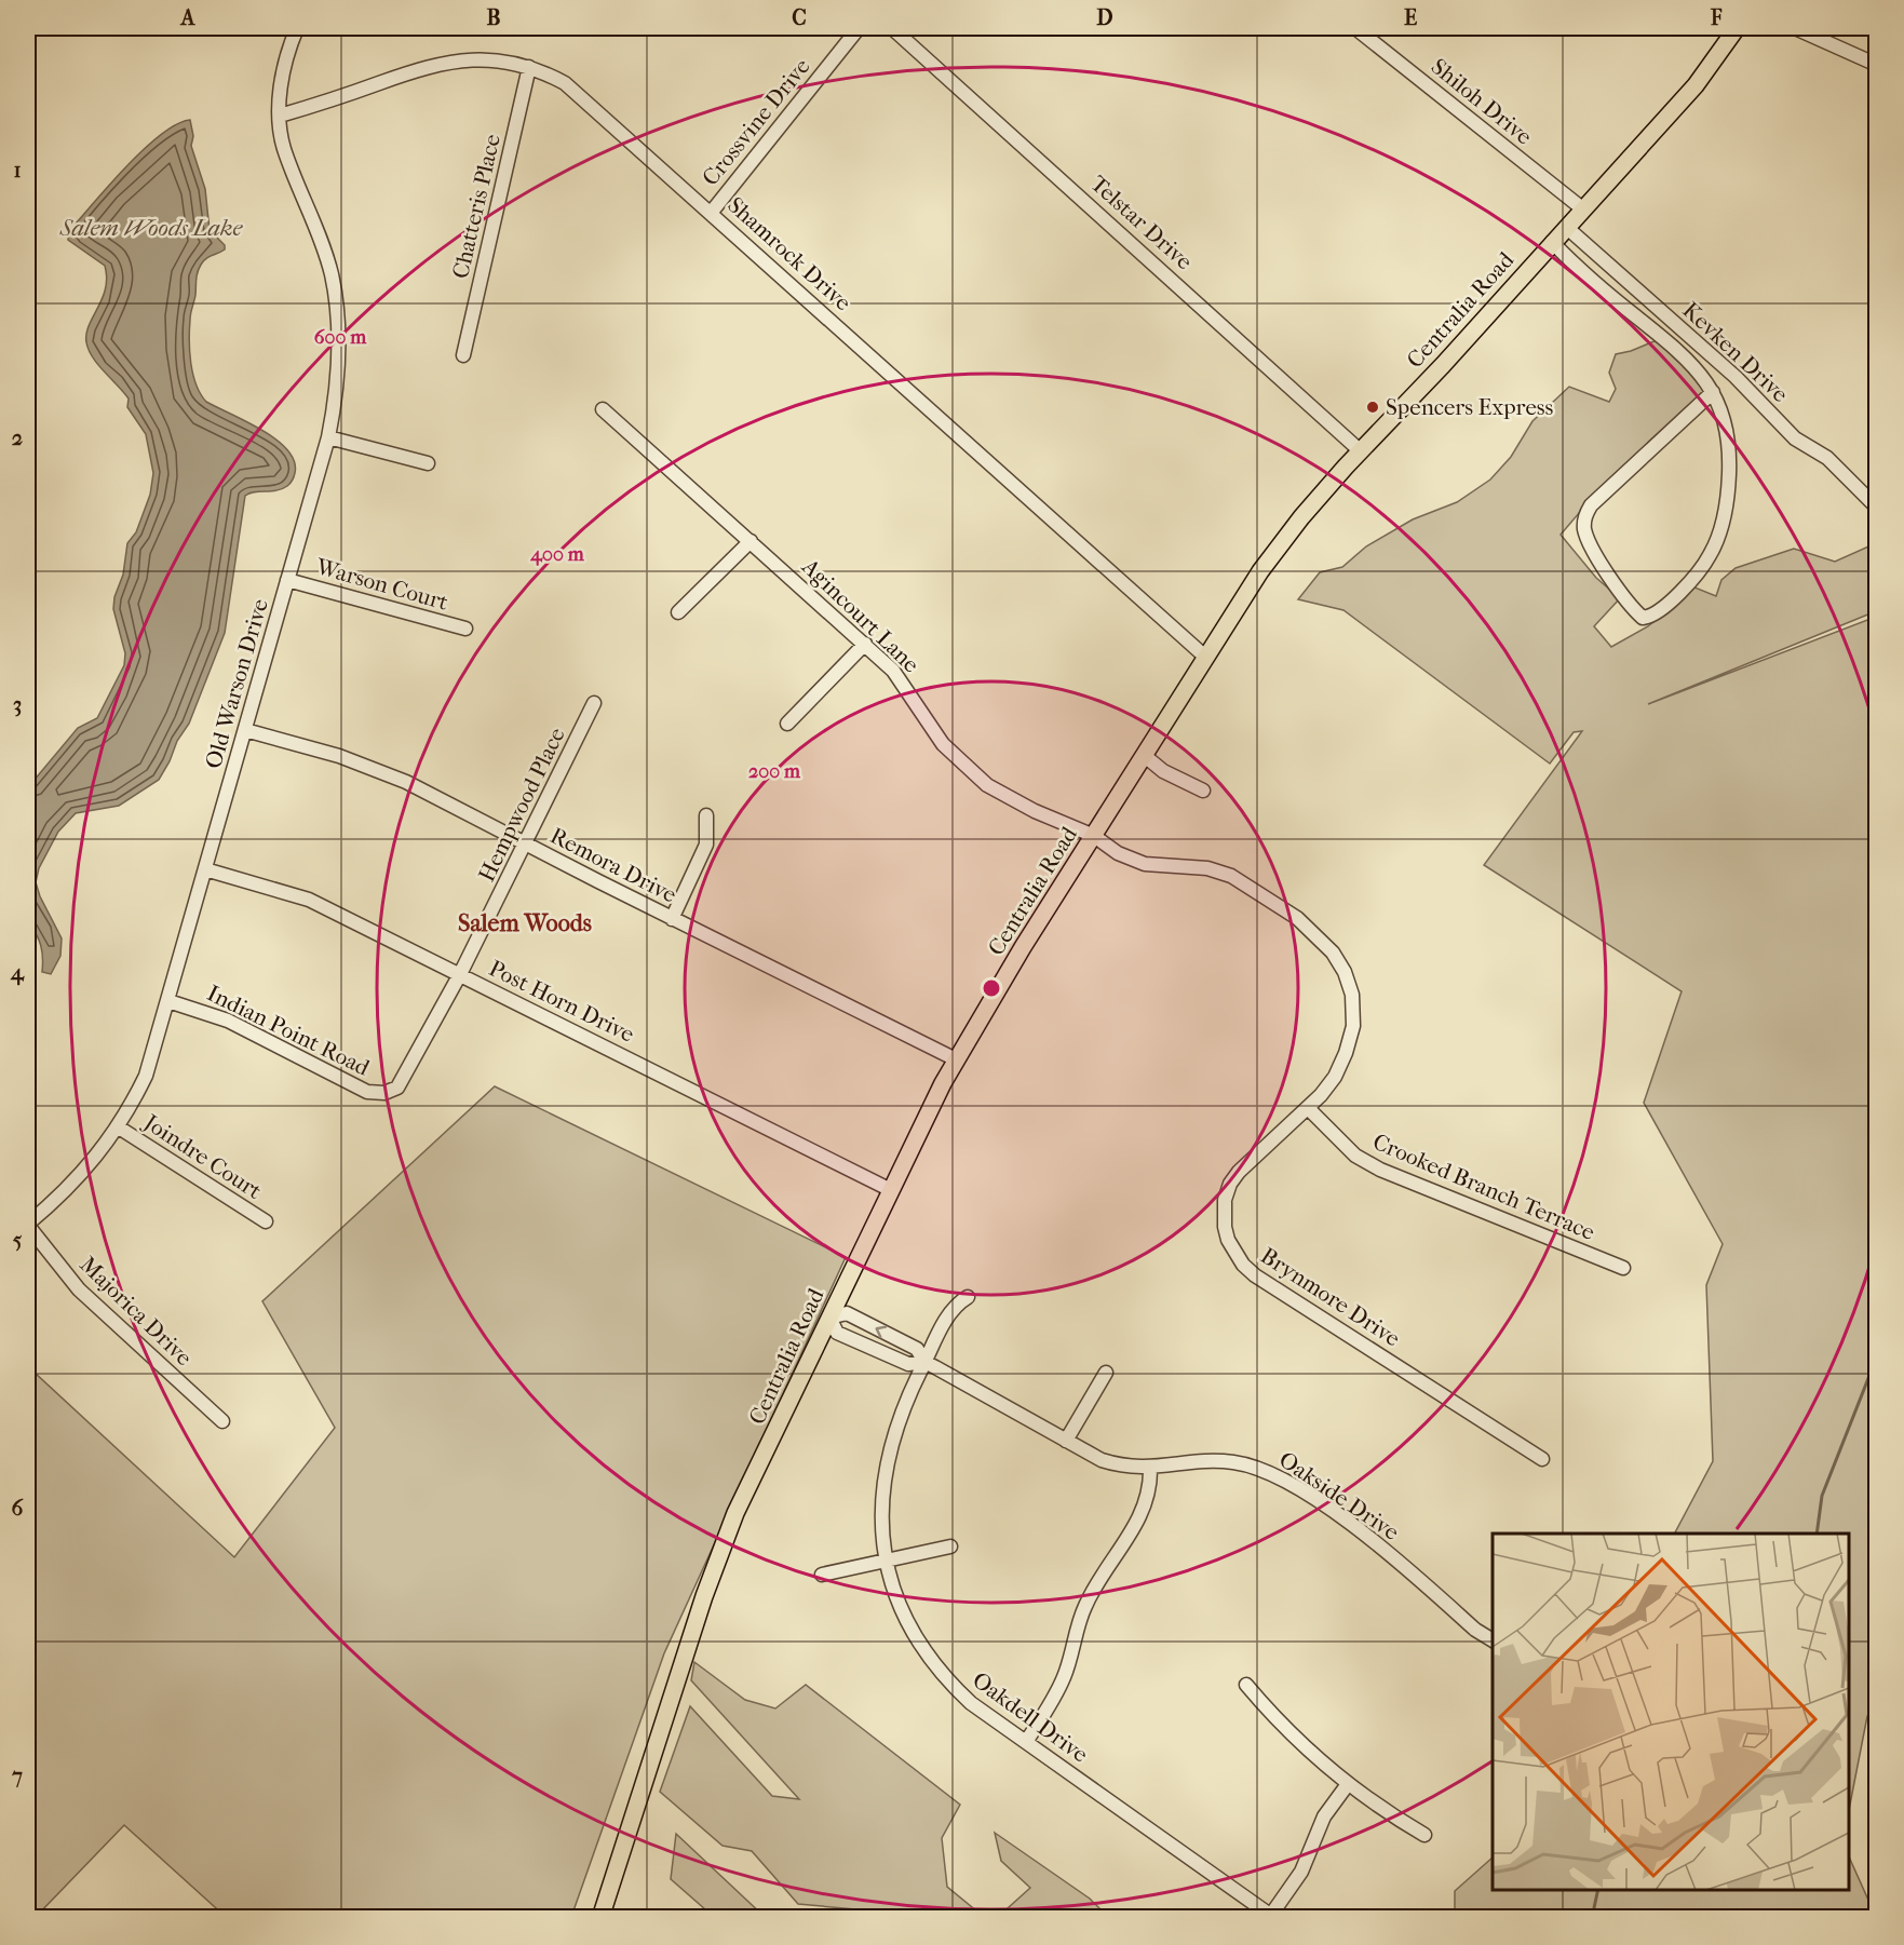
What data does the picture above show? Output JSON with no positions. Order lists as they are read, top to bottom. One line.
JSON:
{"streets":{"main road":["Centralia Road"],"street":["Shiloh Drive","Crossvine Drive","Chatteris Place","Telstar Drive","Shamrock Drive","Kevken Drive","Warson Court","Agincourt Lane","Old Warson Drive","Hempwood Place","Remora Drive","Post Horn Drive","Indian Point Road","Joindre Court","Crooked Branch Terrace","Brynmore Drive","Majorica Drive","Oakside Drive","Oakdell Drive"]},"crossings":[["Shiloh Drive","Centralia Road"],["Crossvine Drive","Shamrock Drive"],["Chatteris Place","Shamrock Drive"],["Telstar Drive","Centralia Road"],["Shamrock Drive","Centralia Road"],["Shamrock Drive","Old Warson Drive"],["Centralia Road","Kevken Drive"],["Centralia Road","Agincourt Lane"],["Centralia Road","Remora Drive"],["Centralia Road","Post Horn Drive"],["Centralia Road","Brynmore Drive"],["Centralia Road","Oakside Drive"],["Warson Court","Old Warson Drive"],["Agincourt Lane","Brynmore Drive"],["Old Warson Drive","Remora Drive"],["Old Warson Drive","Post Horn Drive"],["Old Warson Drive","Indian Point Road"],["Old Warson Drive","Joindre Court"],["Old Warson Drive","Majorica Drive"],["Hempwood Place","Remora Drive"],["Hempwood Place","Post Horn Drive"],["Hempwood Place","Indian Point Road"],["Crooked Branch Terrace","Brynmore Drive"],["Oakside Drive","Oakdell Drive"]],"districts":["Salem Woods"],"water":["Salem Woods Lake"],"places":["Spencers Express"],"grid":{"columns":["A","B","C","D","E","F"],"rows":["1","2","3","4","5","6","7"]},"rings":["600 m","400 m","200 m"]}
